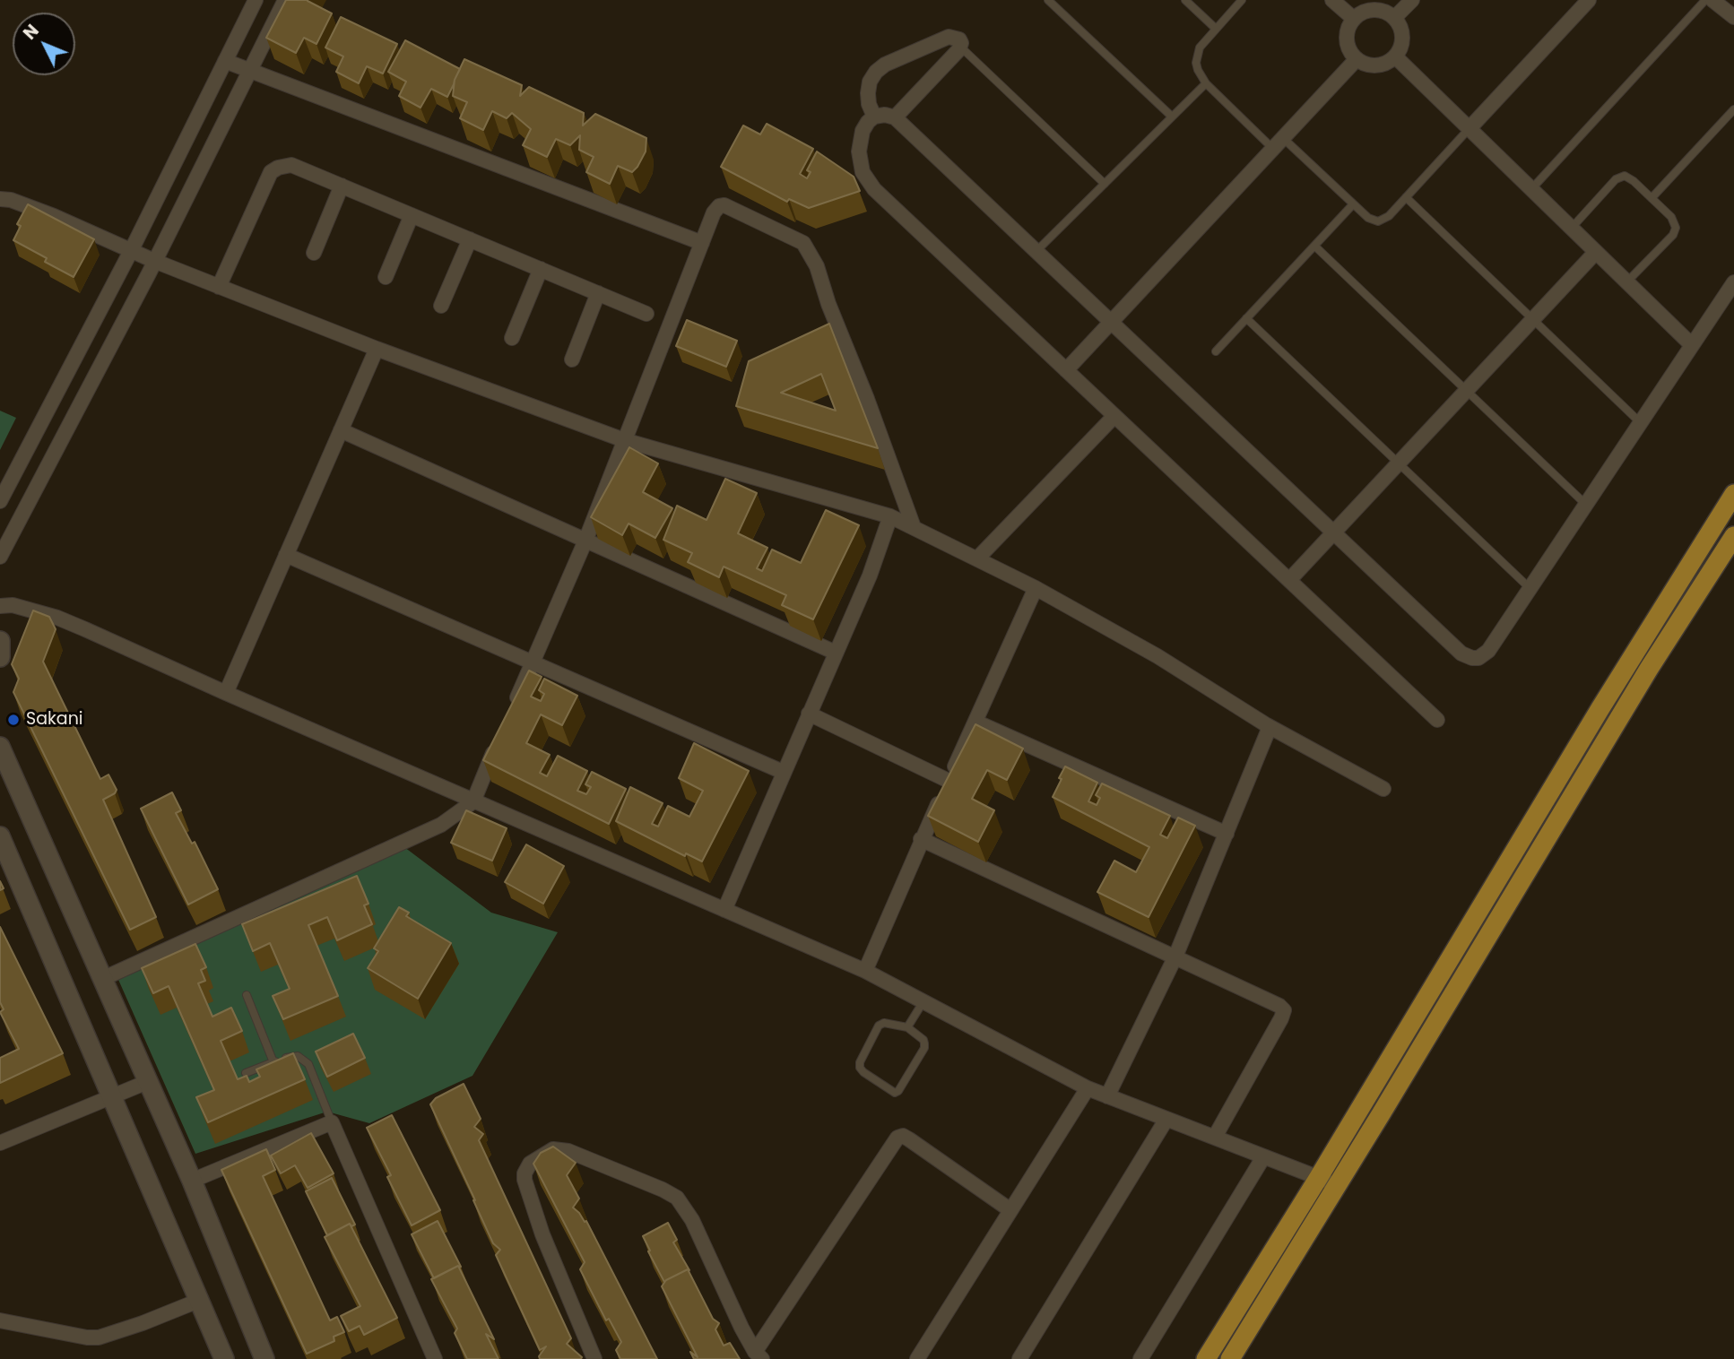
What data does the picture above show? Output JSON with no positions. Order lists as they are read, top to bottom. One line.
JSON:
{"places":["Sakani"],"north":"top left"}
